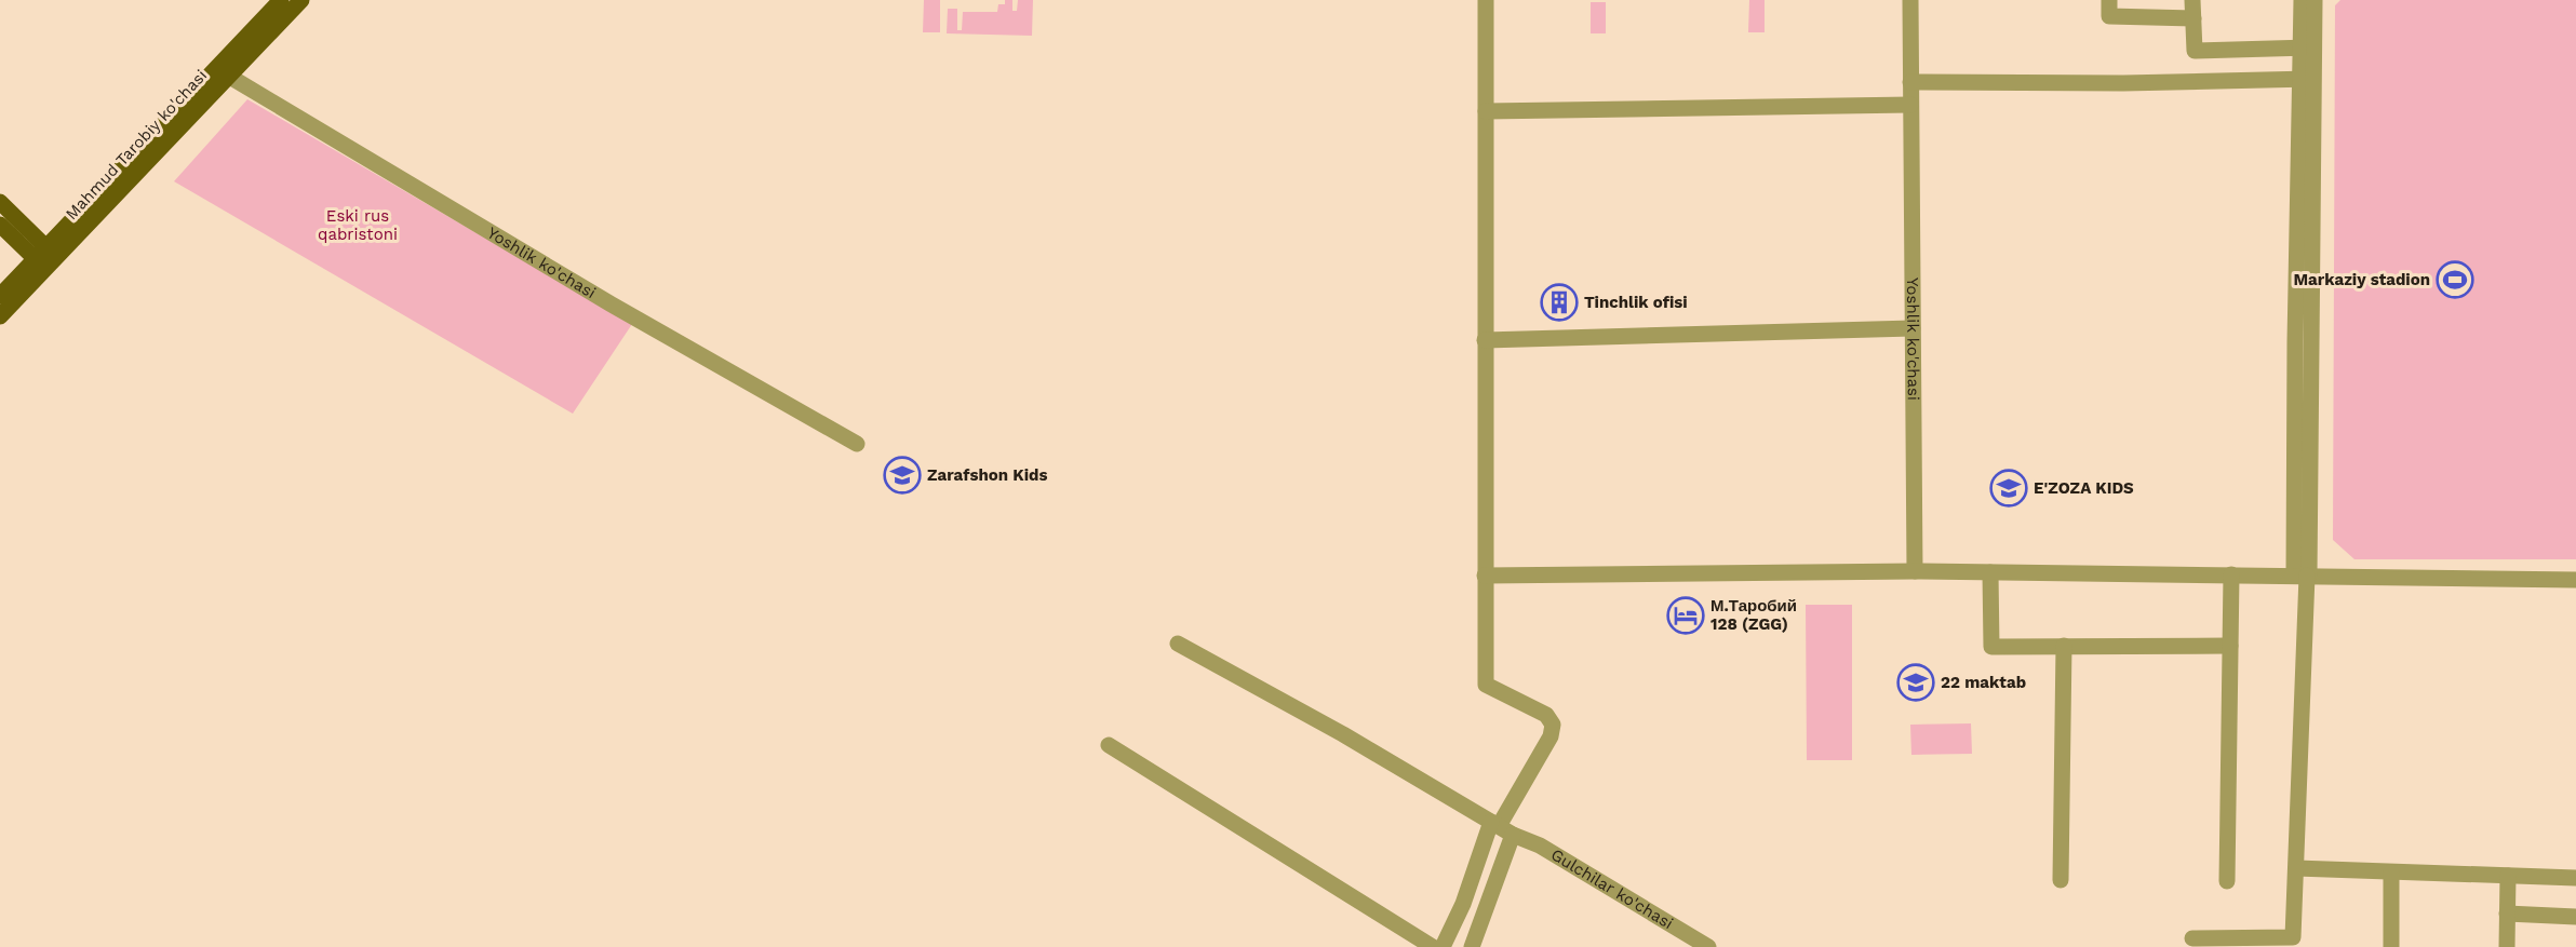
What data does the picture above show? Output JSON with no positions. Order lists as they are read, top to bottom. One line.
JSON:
{"streets":{"main road":["Mahmud Tarobiy ko'chasi"],"street":["Yoshlik ko'chasi","Gulchilar ko'chasi"]},"crossings":[["Mahmud Tarobiy ko'chasi","Yoshlik ko'chasi"]],"parks":["Eski rus qabristoni"],"places":{"sports":["Markaziy stadion"],"building":["Tinchlik ofisi"],"school or university":["Zarafshon Kids","E'ZOZA KIDS","22 maktab"],"hotel":["М.Таробий 128 (ZGG)"]}}
